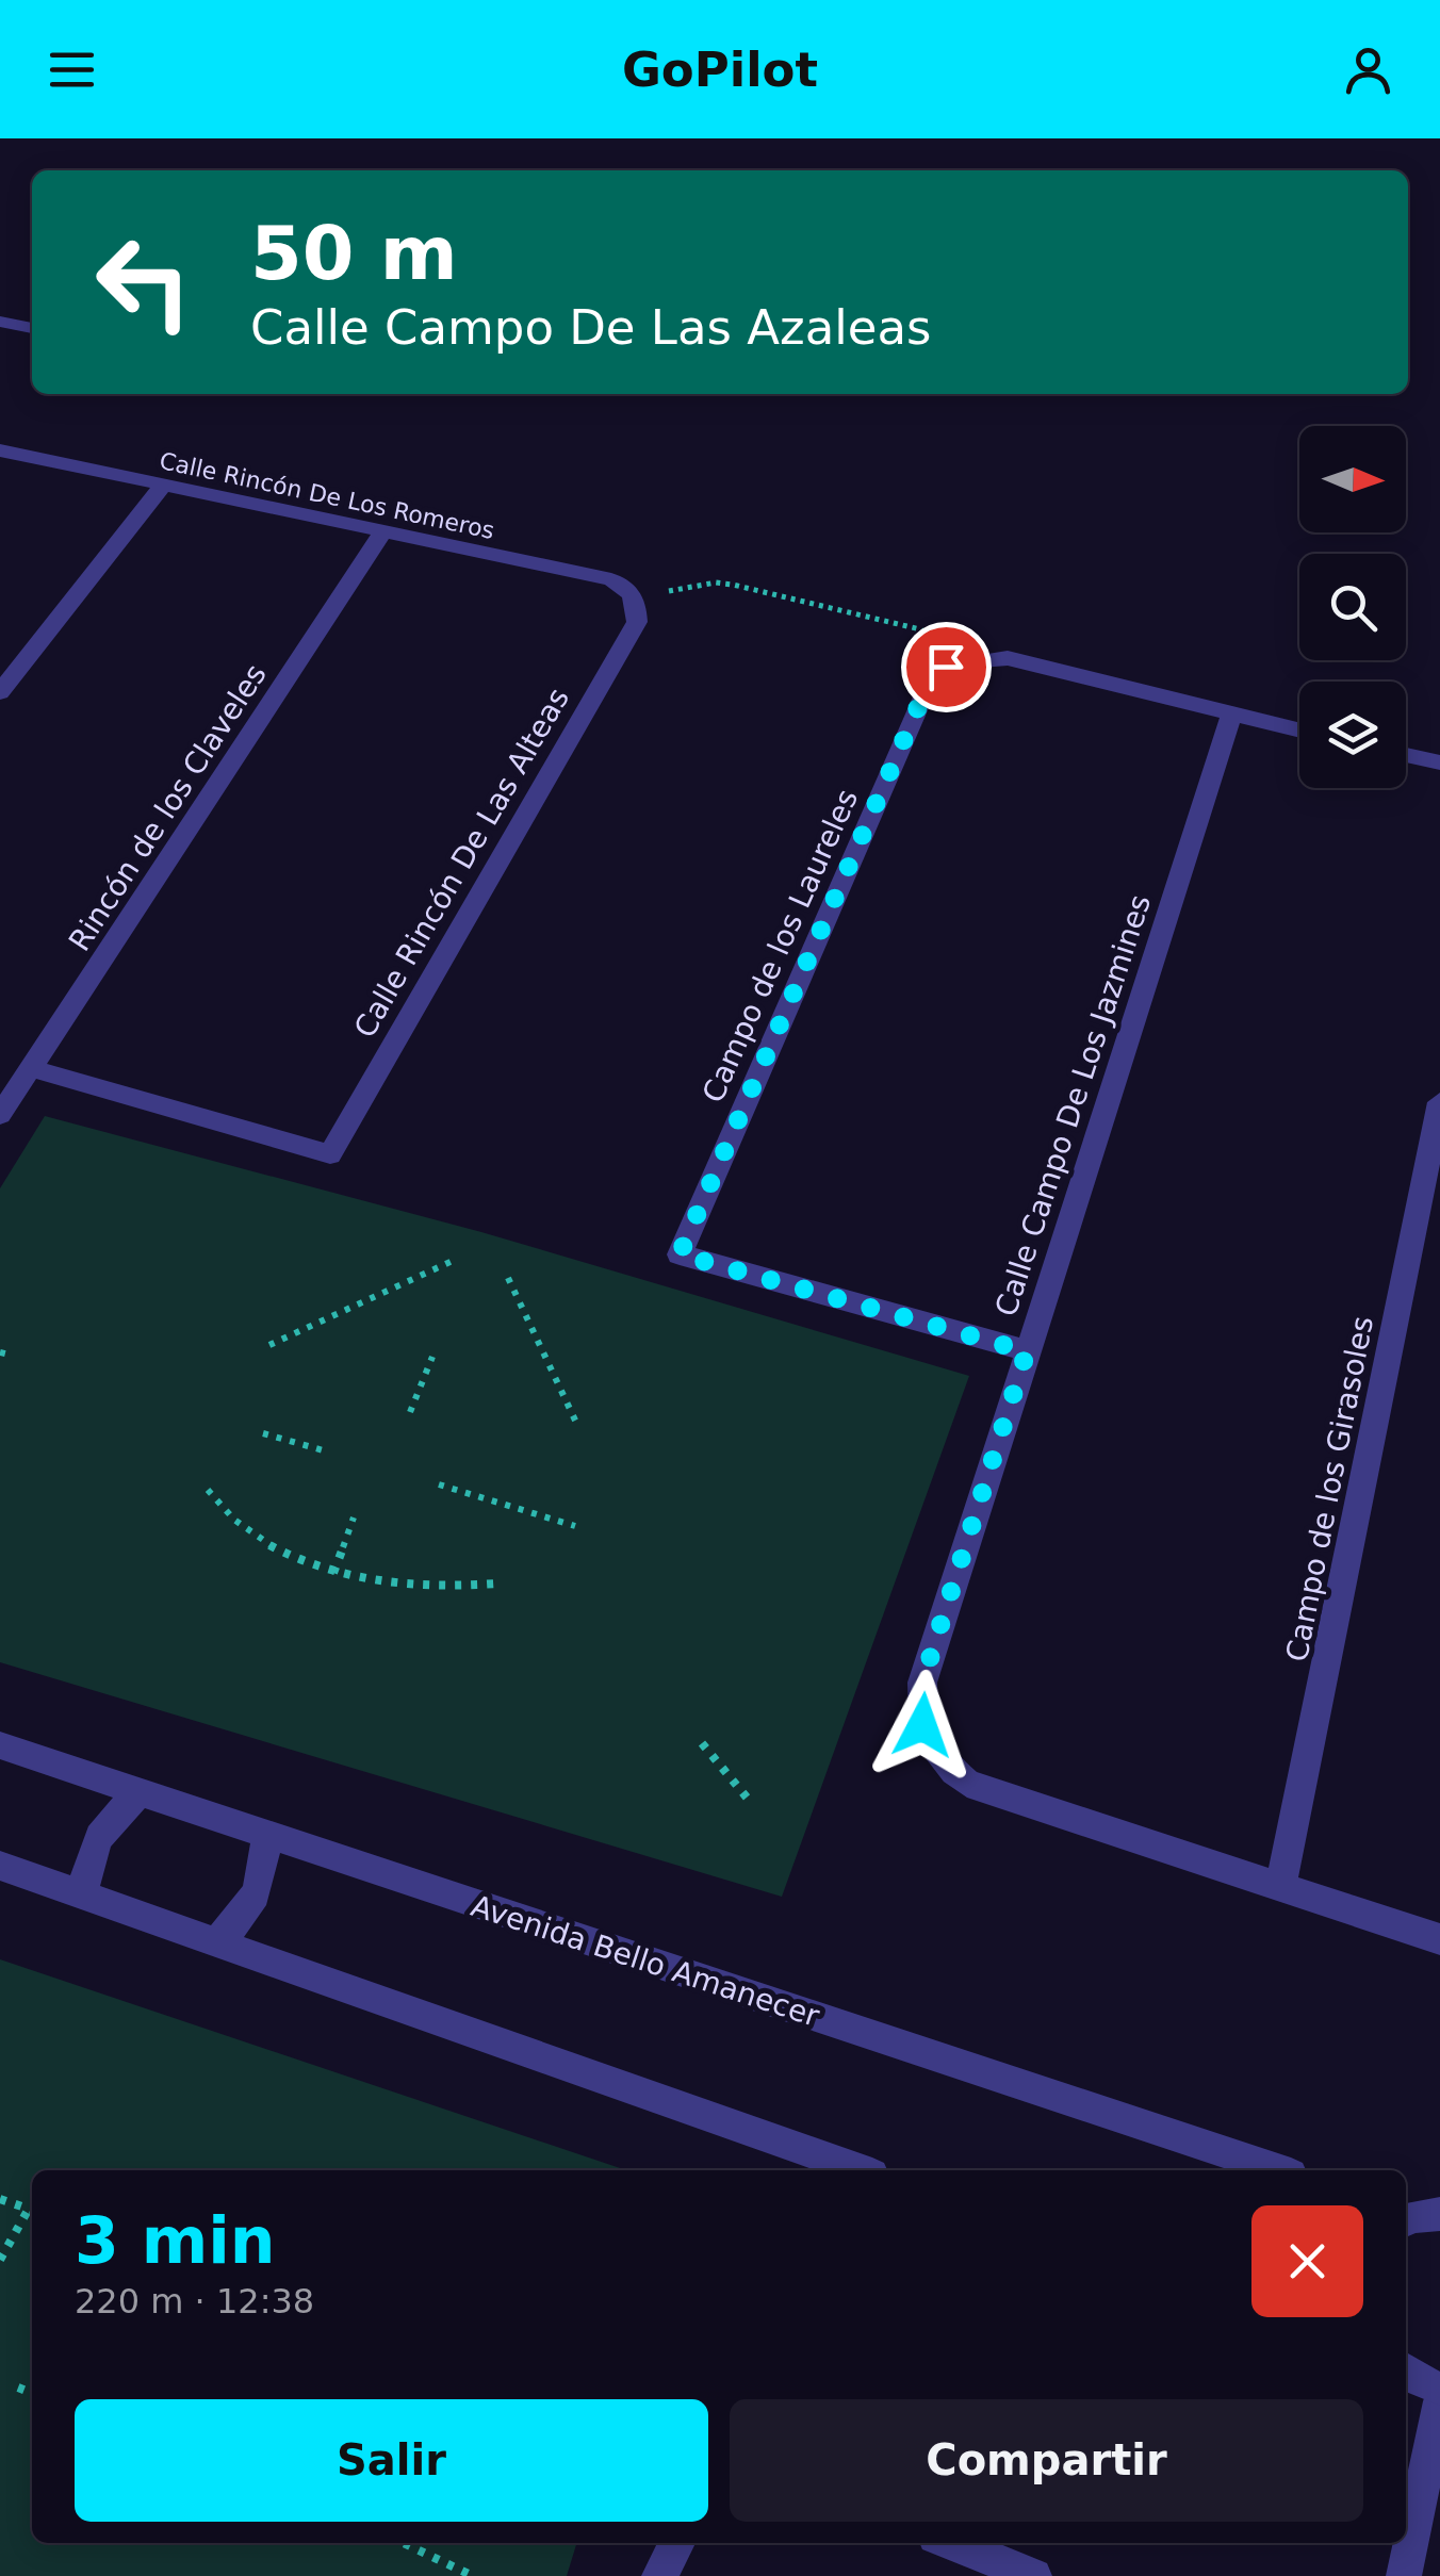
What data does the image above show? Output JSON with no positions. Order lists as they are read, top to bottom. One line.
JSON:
{"streets":{"street":["Calle Rincón De Los Romeros","Rincón de los Claveles","Calle Rincón De Las Alteas","Campo de los Laureles","Calle Campo De Los Jazmines","Campo de los Girasoles","Avenida Bello Amanecer"]},"crossings":[["Calle Rincón De Los Romeros","Rincón de los Claveles"],["Calle Rincón De Los Romeros","Calle Rincón De Las Alteas"],["Rincón de los Claveles","Calle Rincón De Las Alteas"],["Campo de los Laureles","Calle Campo De Los Jazmines"],["Calle Campo De Los Jazmines","Campo de los Girasoles"]],"north":"right","page":{"header":"GoPilot","turn":["50 m","Calle Campo De Las Azaleas"],"heading":["3 min","220 m · 12:38"],"buttons":["Salir","Compartir"]}}
